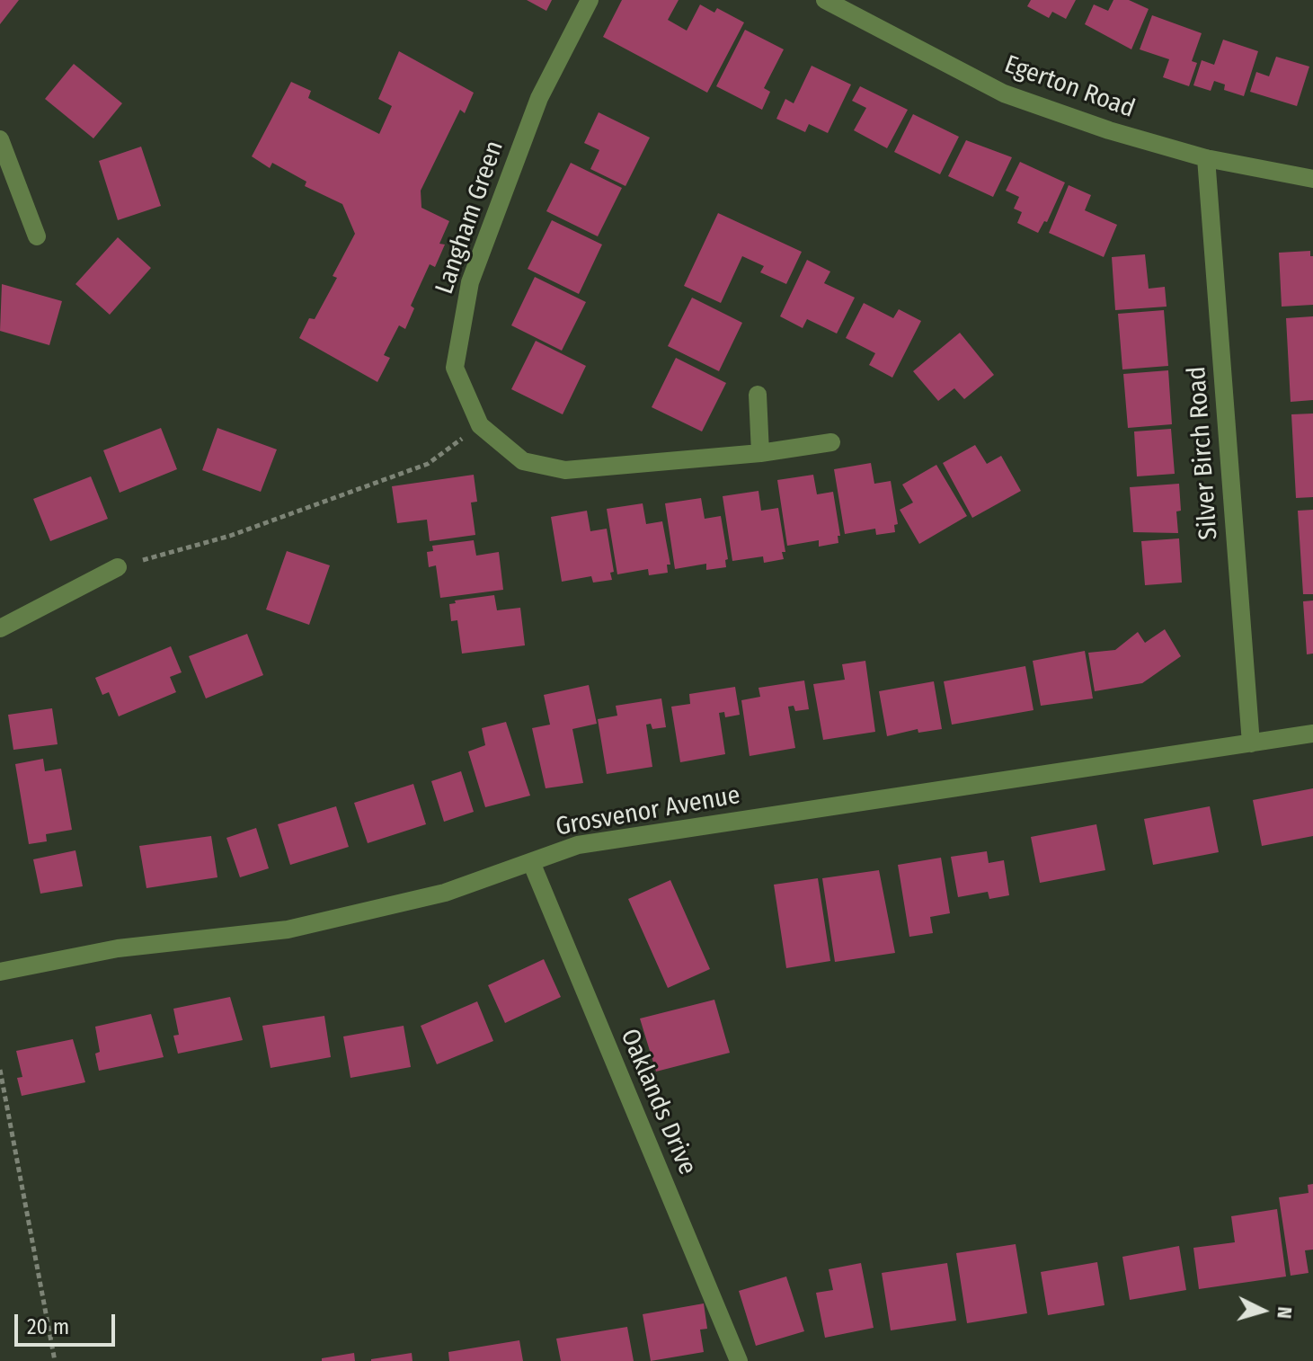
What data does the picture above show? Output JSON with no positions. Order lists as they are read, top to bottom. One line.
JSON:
{"streets":{"street":["Egerton Road","Langham Green","Silver Birch Road","Grosvenor Avenue","Oaklands Drive"]},"crossings":[["Egerton Road","Silver Birch Road"],["Silver Birch Road","Grosvenor Avenue"],["Grosvenor Avenue","Oaklands Drive"]],"scale_bar":"20 m","north":"right"}
